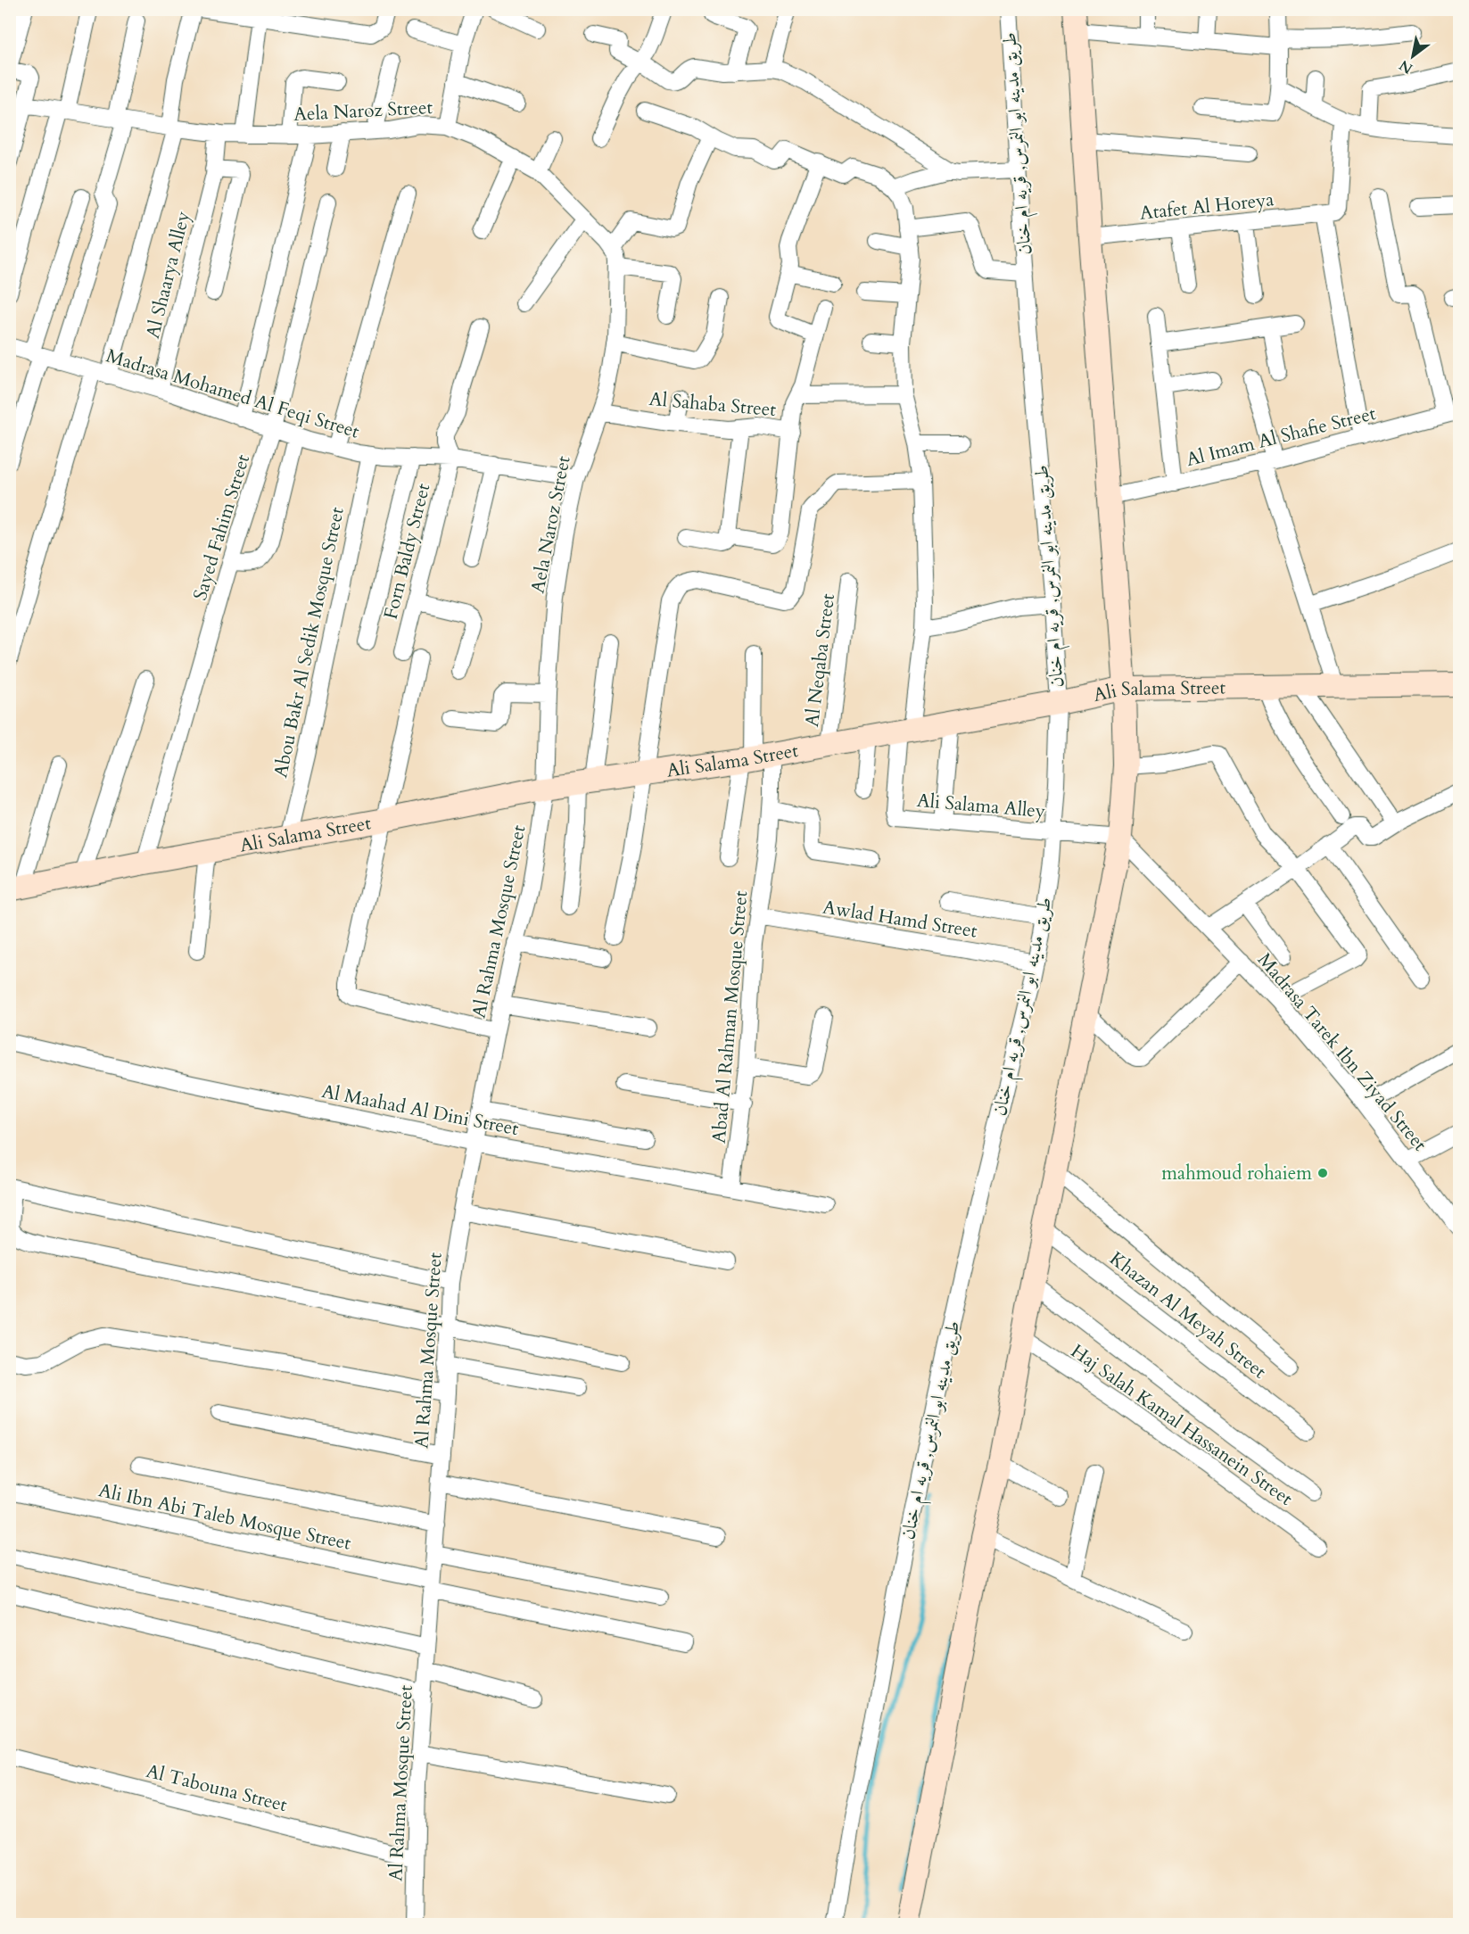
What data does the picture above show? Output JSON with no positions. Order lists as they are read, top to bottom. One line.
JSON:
{"streets":{"street":["Aela Naroz Street","طريق مدينه ابو النمرس, قريه ام خنان","Atafet Al Horeya","Al Shaarya Alley","Madrasa Mohamed Al Feqi Street","Al Sahaba Street","Al Imam Al Shafie Street","Sayed Fahim Street","Forn Baldy Street","Abou Bakr Al Sedik Mosque Street","Al Neqaba Street","Ali Salama Street","Ali Salama Alley","Awlad Hamd Street","Al Rahma Mosque Street","Abad Al Rahman Mosque Street","Madrasa Tarek Ibn Ziyad Street","Al Maahad Al Dini Street","Khazan Al Meyah Street","Haj Salah Kamal Hassanein Street","Ali Ibn Abi Taleb Mosque Street","Al Tabouna Street"]},"crossings":[["Aela Naroz Street","Al Shaarya Alley"],["Aela Naroz Street","Madrasa Mohamed Al Feqi Street"],["Aela Naroz Street","Al Sahaba Street"],["Aela Naroz Street","Ali Salama Street"],["Aela Naroz Street","Al Rahma Mosque Street"],["طريق مدينه ابو النمرس, قريه ام خنان","Ali Salama Street"],["طريق مدينه ابو النمرس, قريه ام خنان","Ali Salama Alley"],["طريق مدينه ابو النمرس, قريه ام خنان","Awlad Hamd Street"],["Al Shaarya Alley","Madrasa Mohamed Al Feqi Street"],["Madrasa Mohamed Al Feqi Street","Sayed Fahim Street"],["Madrasa Mohamed Al Feqi Street","Forn Baldy Street"],["Madrasa Mohamed Al Feqi Street","Abou Bakr Al Sedik Mosque Street"],["Sayed Fahim Street","Ali Salama Street"],["Abou Bakr Al Sedik Mosque Street","Ali Salama Street"],["Al Neqaba Street","Ali Salama Street"],["Ali Salama Street","Ali Salama Alley"],["Ali Salama Street","Al Rahma Mosque Street"],["Ali Salama Street","Abad Al Rahman Mosque Street"],["Ali Salama Alley","Madrasa Tarek Ibn Ziyad Street"],["Awlad Hamd Street","Abad Al Rahman Mosque Street"],["Al Rahma Mosque Street","Al Maahad Al Dini Street"],["Al Rahma Mosque Street","Ali Ibn Abi Taleb Mosque Street"],["Al Rahma Mosque Street","Al Tabouna Street"],["Abad Al Rahman Mosque Street","Al Maahad Al Dini Street"]],"places":["mahmoud rohaiem"],"north":"bottom left"}
